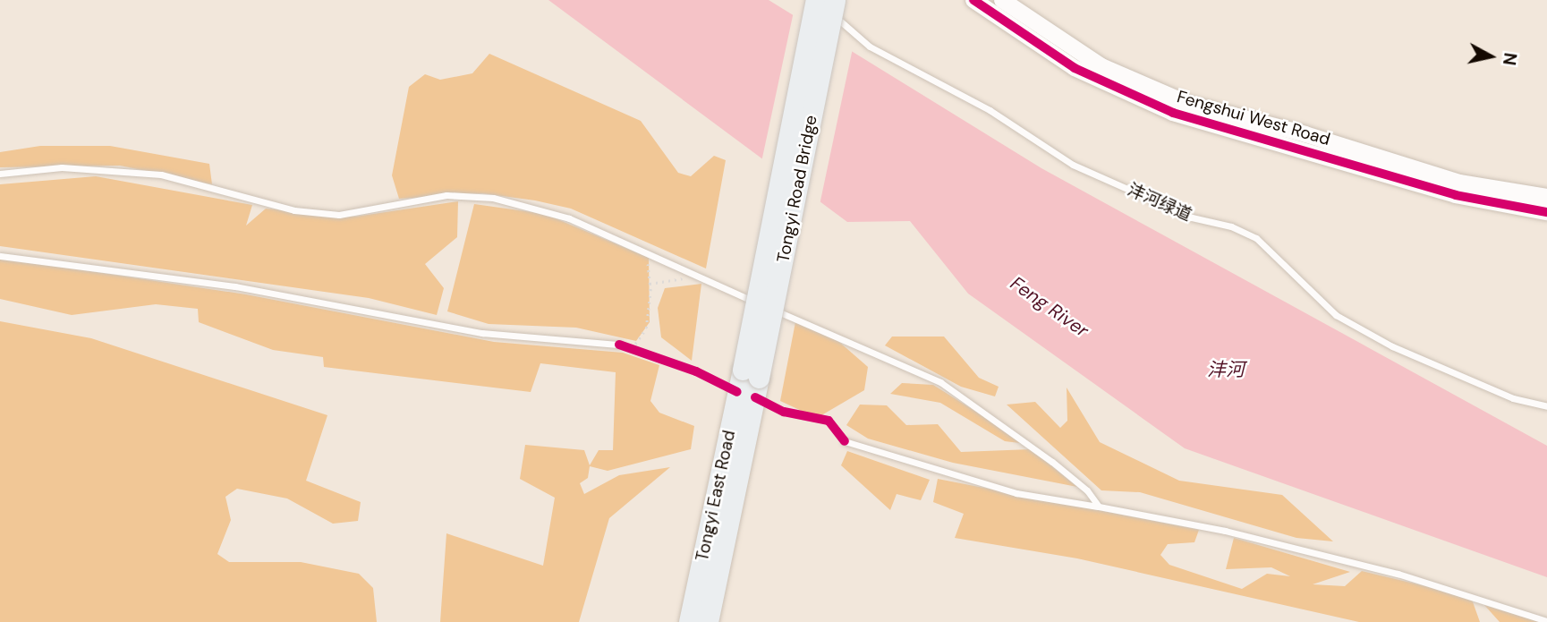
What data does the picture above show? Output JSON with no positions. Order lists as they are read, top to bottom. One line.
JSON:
{"streets":{"main road":["Tongyi Road Bridge","Tongyi East Road"],"street":["Fengshui West Road"],"lane":["沣河绿道"]},"crossings":[["Tongyi Road Bridge","Tongyi East Road"]],"water":["Feng River","沣河"],"north":"right"}
